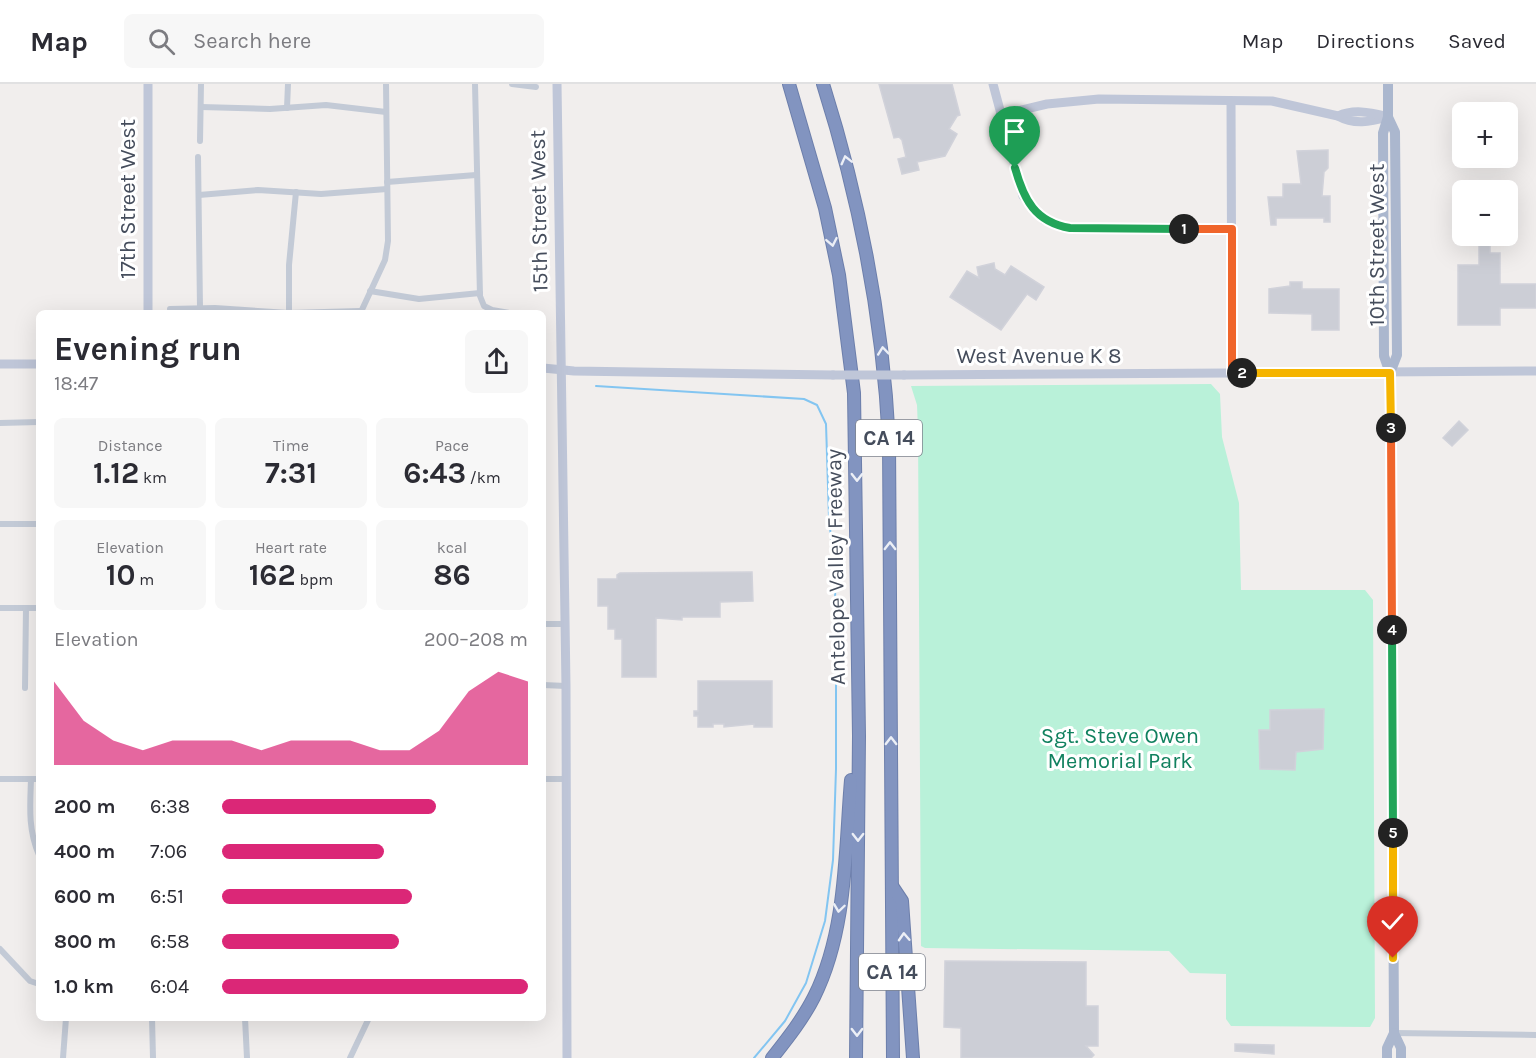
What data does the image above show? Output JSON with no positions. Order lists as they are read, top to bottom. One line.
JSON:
{"streets":{"highway":["CA 14","Antelope Valley Freeway"],"main road":["10th Street West"],"street":["17th Street West","15th Street West","West Avenue K 8"]},"crossings":[["15th Street West","West Avenue K 8"],["10th Street West","West Avenue K 8"]],"parks":["Sgt. Steve Owen Memorial Park"],"page":{"header":"Map","search":"Search here","nav":["Map","Directions","Saved"],"map_buttons":["+","−"],"pins":["1","2","3","4","5"],"heading":["Evening run","18:47"],"stats":[["Distance","1.12 km"],["Time","7:31"],["Pace","6:43 /km"],["Elevation","10 m"],["Heart rate","162 bpm"],["kcal","86"]],"chart":["Elevation","200–208 m"],"list":[{"name":"200 m","note":"6:38"},{"name":"400 m","note":"7:06"},{"name":"600 m","note":"6:51"},{"name":"800 m","note":"6:58"},{"name":"1.0 km","note":"6:04"}]}}
